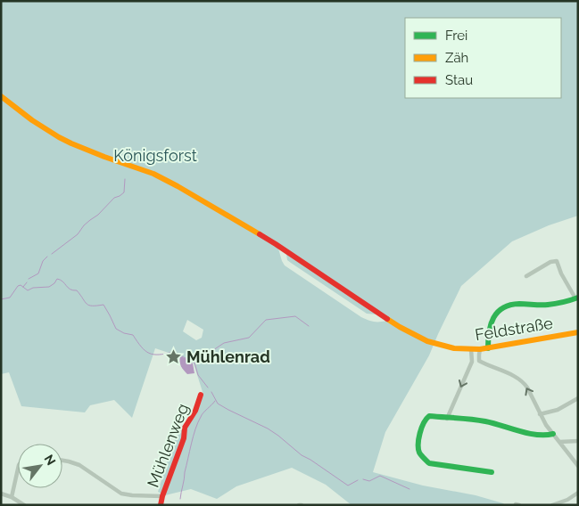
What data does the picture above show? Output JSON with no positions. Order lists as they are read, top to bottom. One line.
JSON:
{"streets":{"main road":["Feldstraße","Mühlenweg"]},"parks":["Königsforst"],"places":{"place":["Mühlenrad"]},"legend":["Frei","Zäh","Stau"],"north":"top right"}
